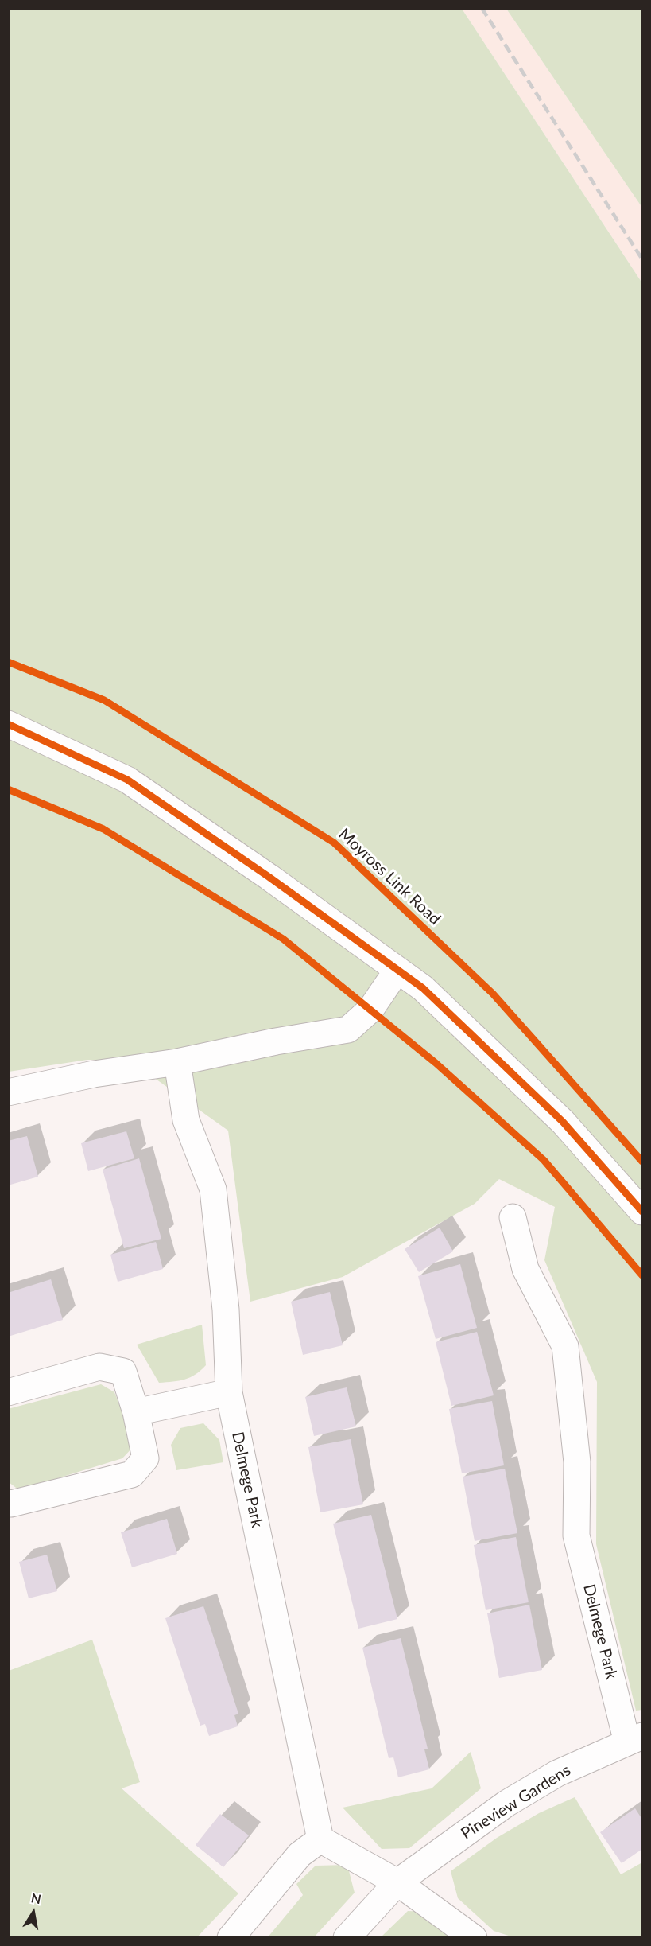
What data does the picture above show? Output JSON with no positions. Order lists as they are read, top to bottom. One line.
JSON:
{"streets":{"street":["Delmege Park","Pineview Gardens"],"cycle path":["Moyross Link Road"]},"crossings":[["Delmege Park","Pineview Gardens"]],"north":"top"}
